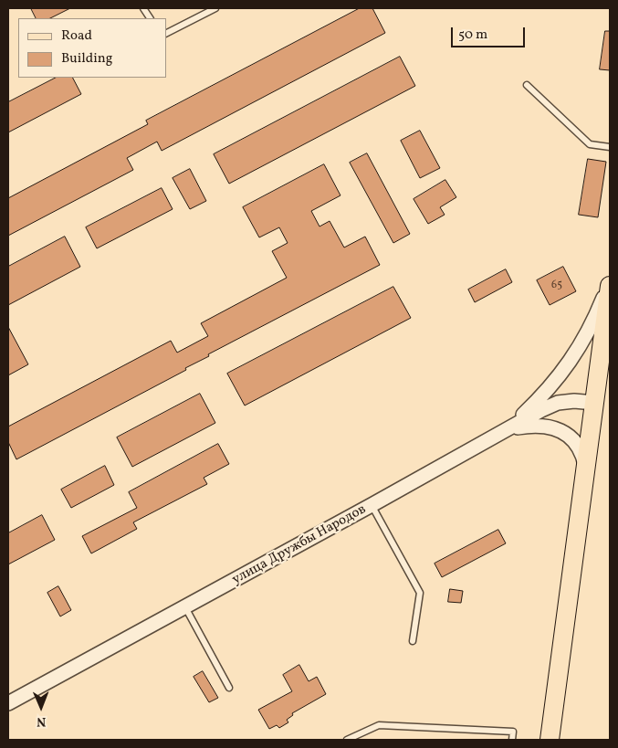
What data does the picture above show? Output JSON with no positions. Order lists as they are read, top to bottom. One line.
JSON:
{"streets":{"street":["улица Дружбы Народов"]},"house_numbers":["65"],"legend":["Road","Building"],"scale_bar":"50 m","north":"bottom"}
